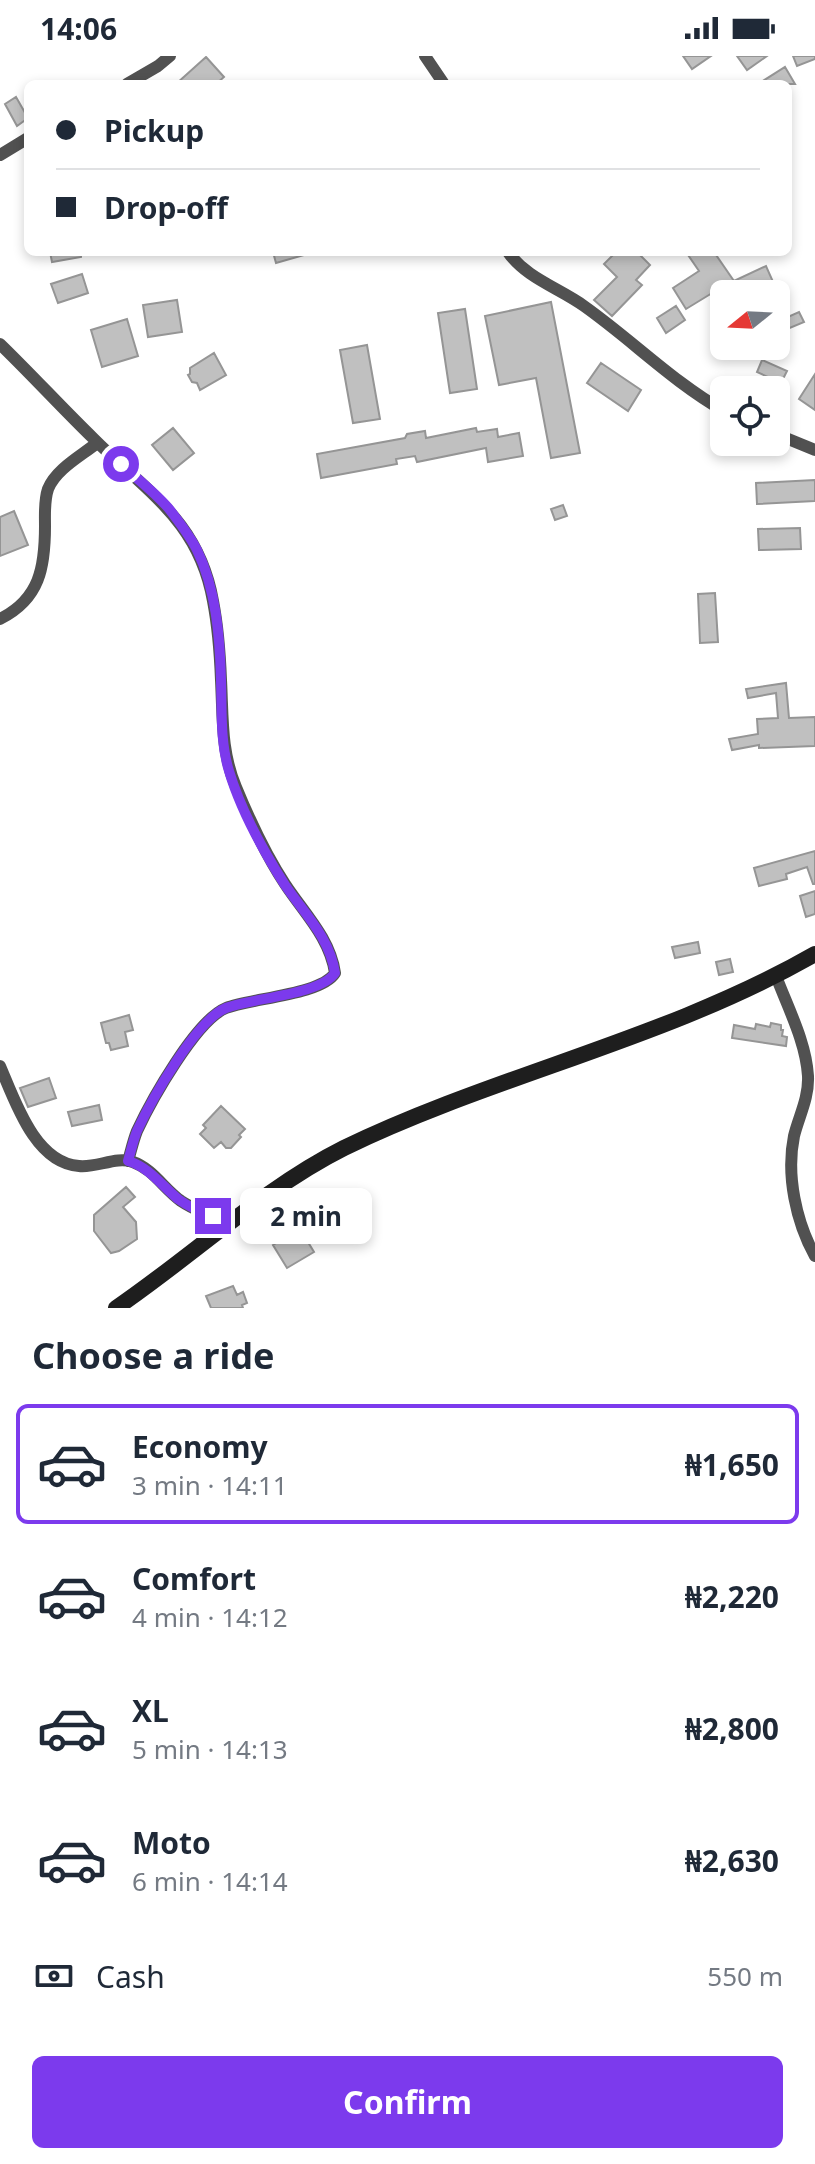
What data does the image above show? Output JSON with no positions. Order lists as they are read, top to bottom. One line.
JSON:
{"north":"left","page":{"status":"14:06","banner":["Pickup","Drop-off"],"bubble":"2 min","heading":"Choose a ride","list":[{"name":"Economy","note":"3 min · 14:11","value":"₦1,650"},{"name":"Comfort","note":"4 min · 14:12","value":"₦2,220"},{"name":"XL","note":"5 min · 14:13","value":"₦2,800"},{"name":"Moto","note":"6 min · 14:14","value":"₦2,630"}],"pay":["Cash","550 m"],"buttons":"Confirm"}}
